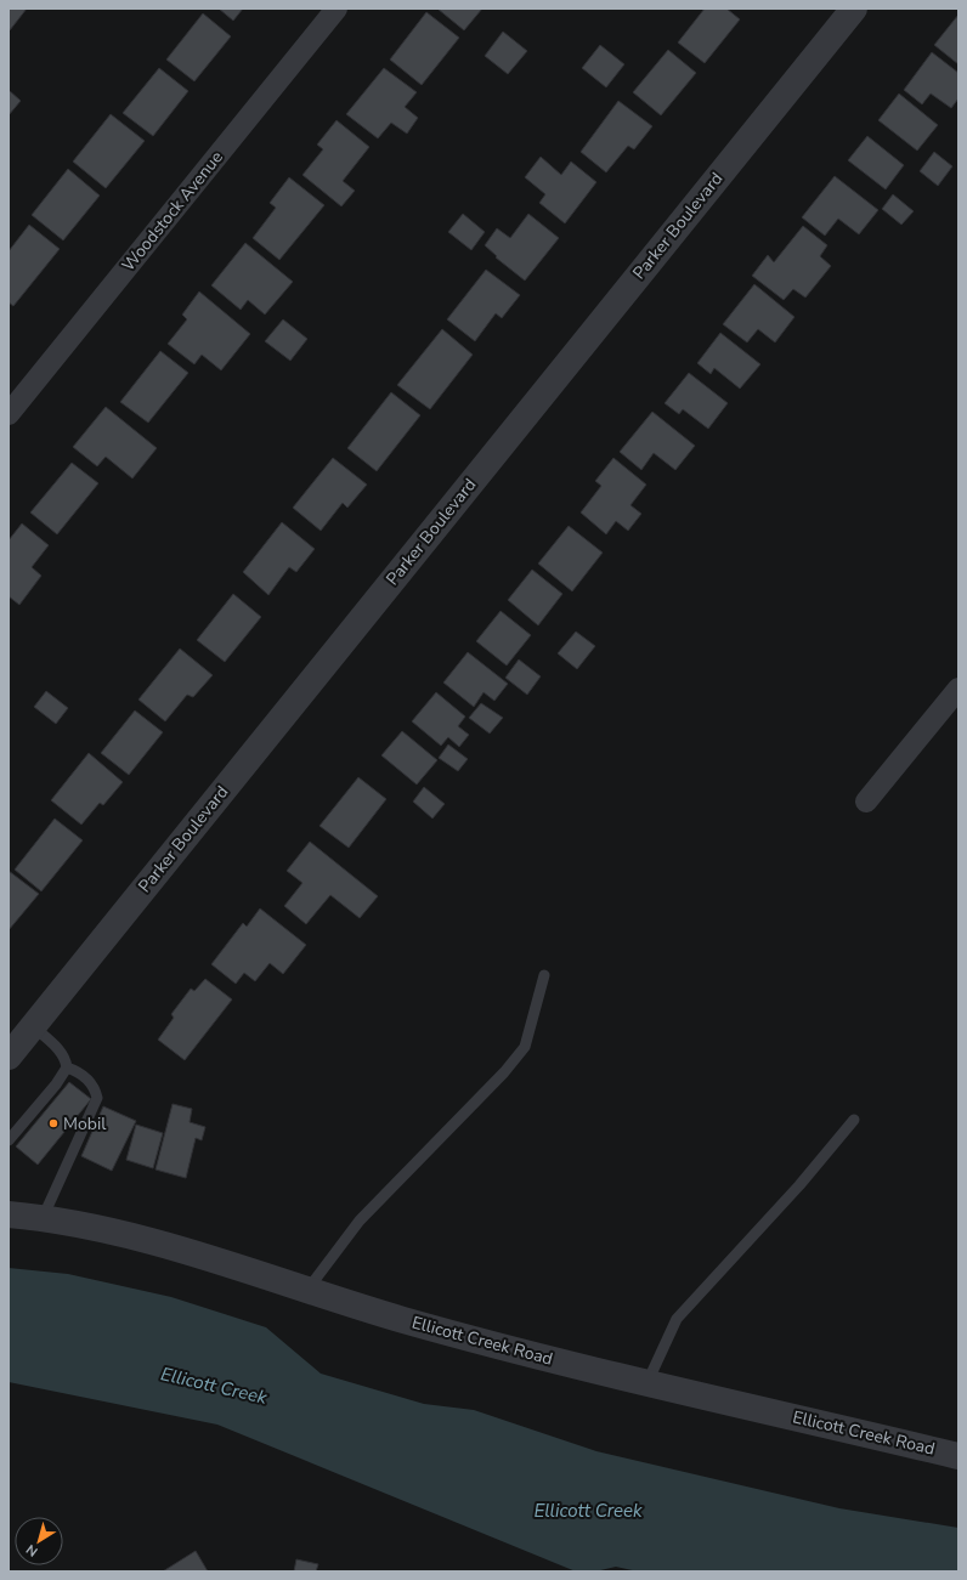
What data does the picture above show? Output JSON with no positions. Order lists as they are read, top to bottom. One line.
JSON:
{"streets":{"street":["Woodstock Avenue","Parker Boulevard","Ellicott Creek Road"]},"water":["Ellicott Creek"],"places":["Mobil"],"north":"bottom left"}
